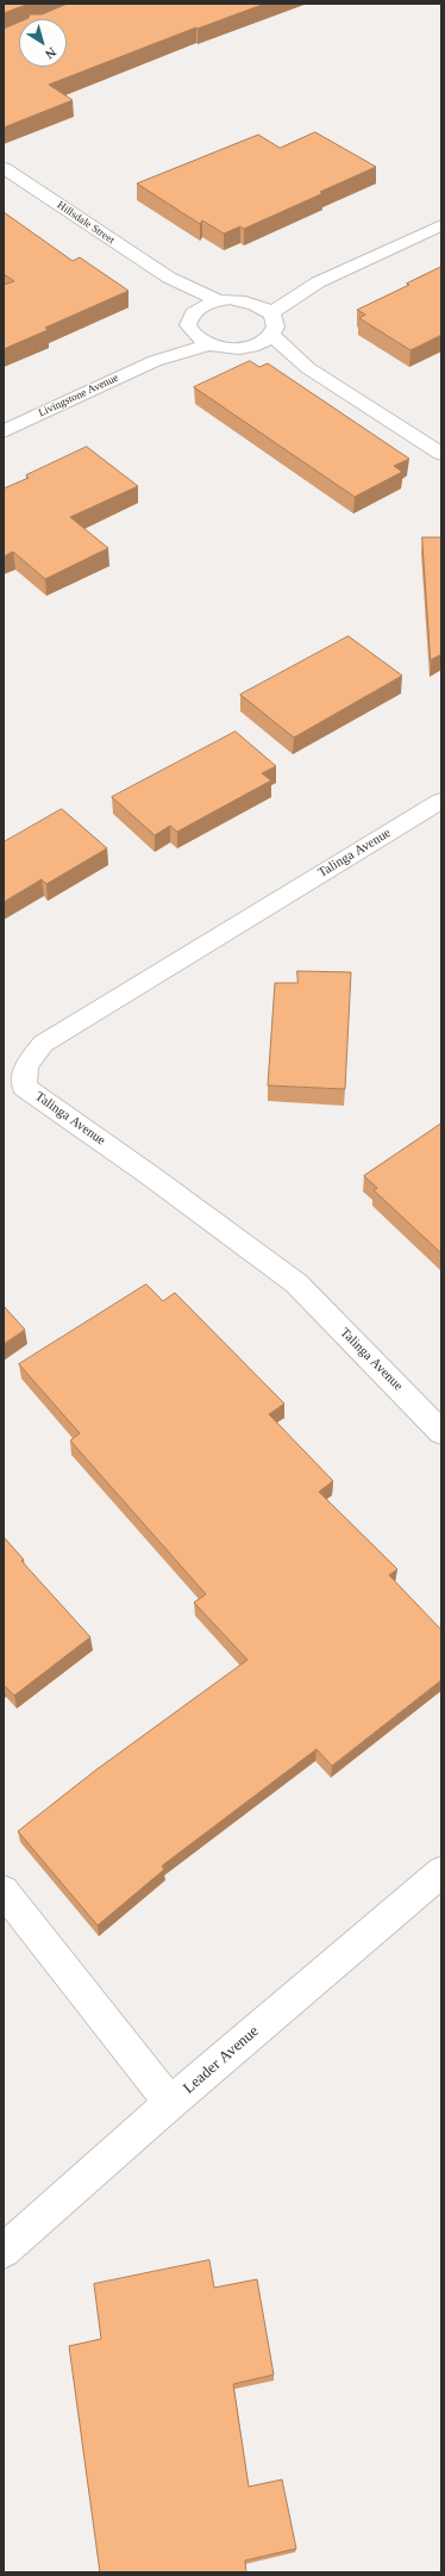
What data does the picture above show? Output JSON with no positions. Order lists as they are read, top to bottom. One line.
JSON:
{"streets":{"street":["Hillsdale Street","Livingstone Avenue","Talinga Avenue","Leader Avenue"]},"north":"bottom right"}
